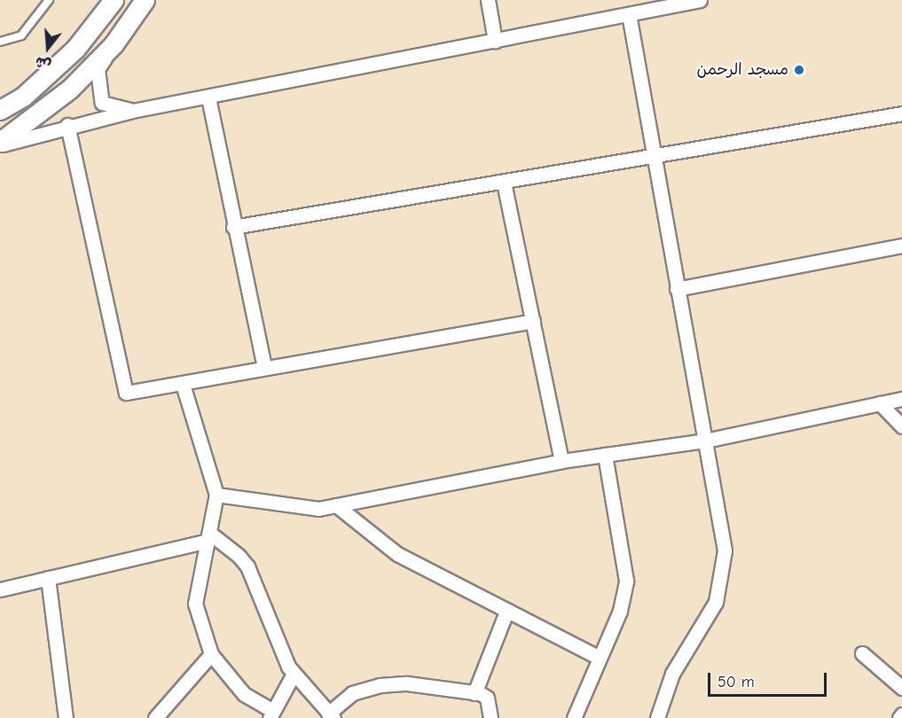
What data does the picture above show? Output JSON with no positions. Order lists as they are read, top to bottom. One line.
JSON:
{"places":["مسجد الرحمن"],"scale_bar":"50 m","north":"bottom"}
